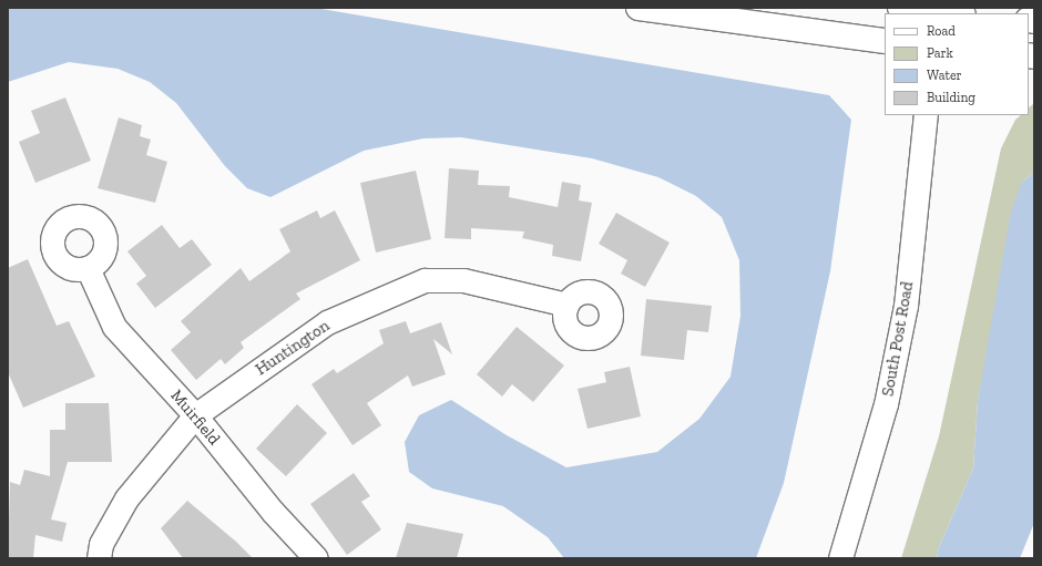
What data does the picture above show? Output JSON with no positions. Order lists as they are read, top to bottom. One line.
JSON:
{"streets":{"street":["South Post Road","Huntington","Muirfield"]},"crossings":[["Huntington","Muirfield"]],"legend":["Road","Park","Water","Building"]}
